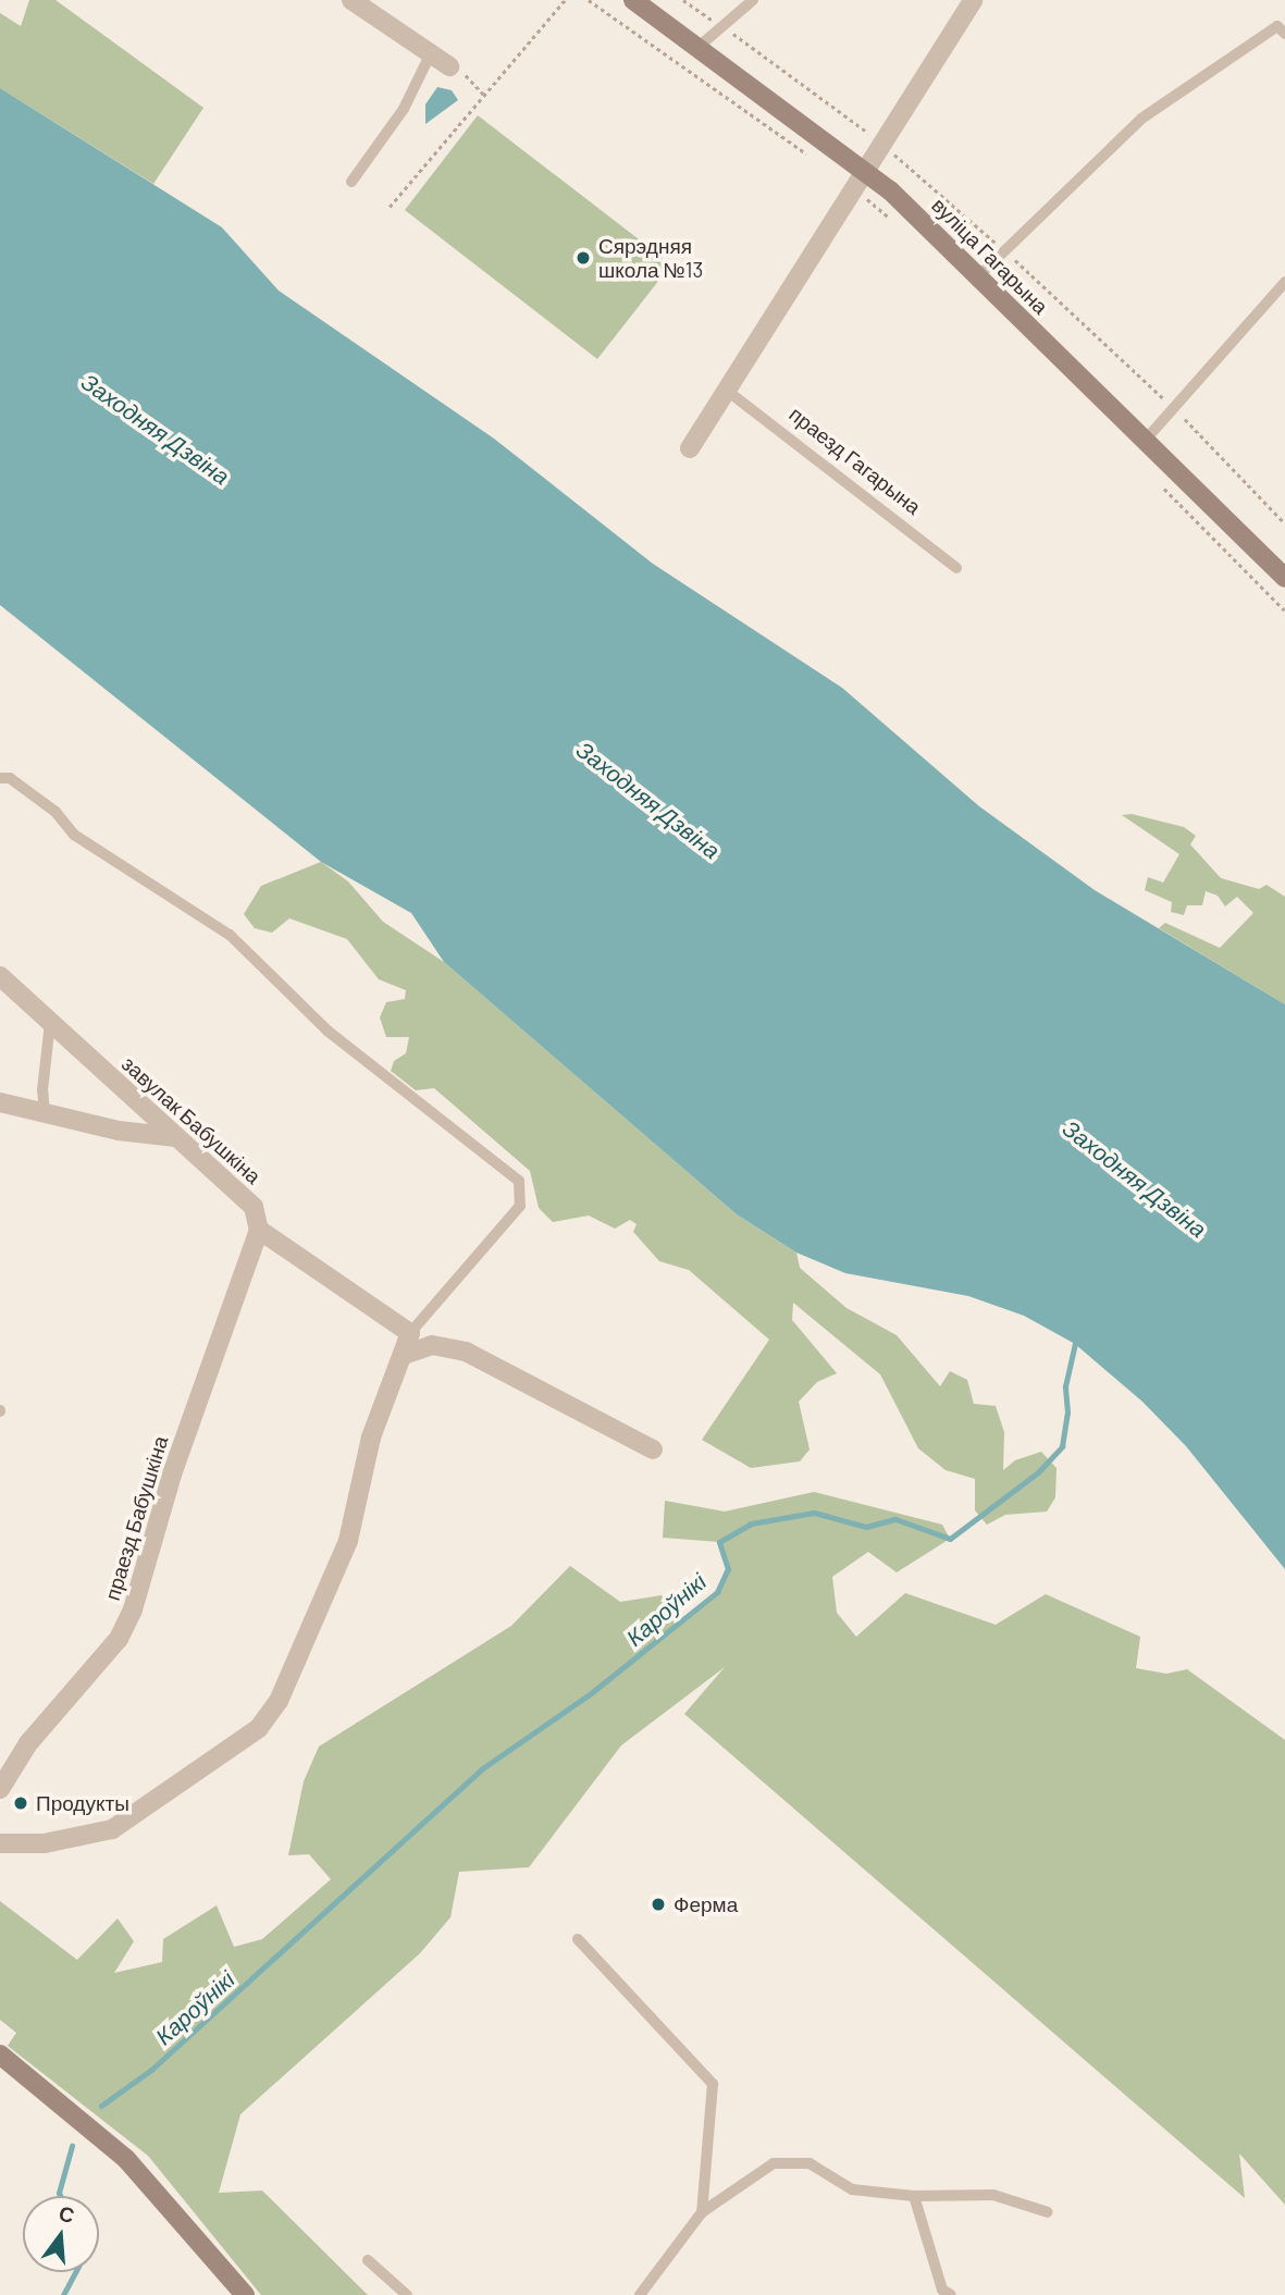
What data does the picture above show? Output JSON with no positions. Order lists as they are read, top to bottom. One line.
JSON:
{"streets":{"main road":["вуліца Гагарына"],"street":["завулак Бабушкіна","праезд Бабушкіна"],"lane":["праезд Гагарына"]},"crossings":[["завулак Бабушкіна","праезд Бабушкіна"]],"water":["Заходняя Дзвіна","Кароўнікі"],"places":["Сярэдняя школа №13","Продукты","Ферма"],"north":"top"}
